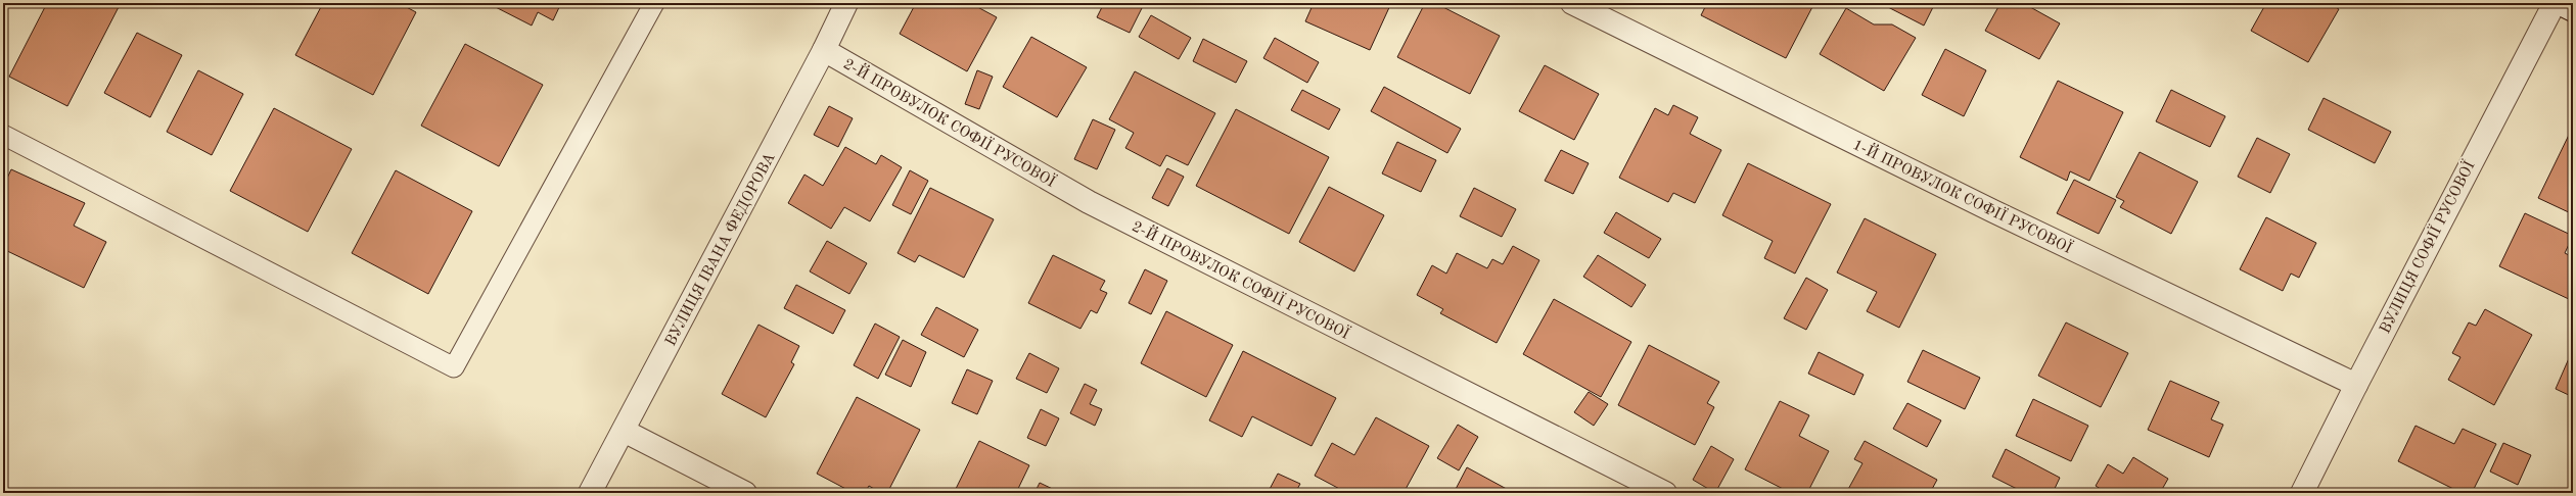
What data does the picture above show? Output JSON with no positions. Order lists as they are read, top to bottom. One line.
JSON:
{"streets":{"street":["2-Й ПРОВУЛОК СОФІЇ РУСОВОЇ","1-Й ПРОВУЛОК СОФІЇ РУСОВОЇ","ВУЛИЦЯ СОФІЇ РУСОВОЇ","ВУЛИЦЯ ІВАНА ФЕДОРОВА"]},"crossings":[["2-Й ПРОВУЛОК СОФІЇ РУСОВОЇ","ВУЛИЦЯ ІВАНА ФЕДОРОВА"],["1-Й ПРОВУЛОК СОФІЇ РУСОВОЇ","ВУЛИЦЯ СОФІЇ РУСОВОЇ"]]}
